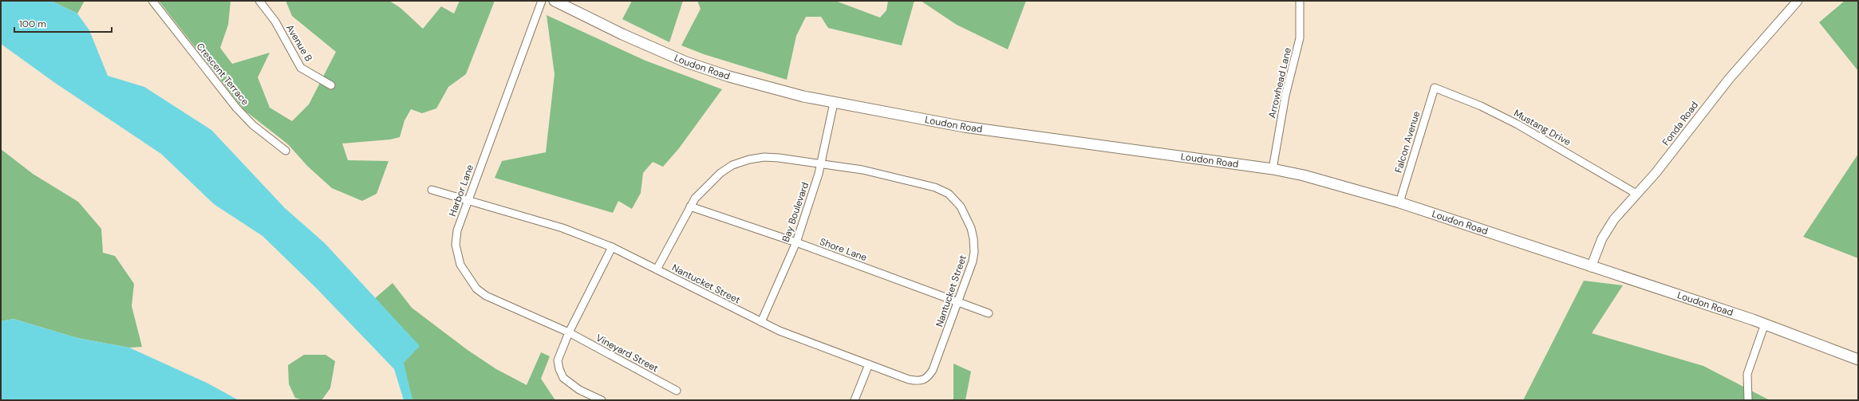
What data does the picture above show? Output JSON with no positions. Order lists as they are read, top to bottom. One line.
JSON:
{"streets":{"main road":["Loudon Road"],"street":["Avenue B","Crescent Terrace","Arrowhead Lane","Fonda Road","Mustang Drive","Falcon Avenue","Harbor Lane","Bay Boulevard","Shore Lane","Nantucket Street","Vineyard Street"]},"crossings":[["Loudon Road","Arrowhead Lane"],["Loudon Road","Fonda Road"],["Loudon Road","Falcon Avenue"],["Loudon Road","Bay Boulevard"],["Fonda Road","Mustang Drive"],["Mustang Drive","Falcon Avenue"],["Harbor Lane","Nantucket Street"],["Harbor Lane","Vineyard Street"],["Bay Boulevard","Shore Lane"],["Bay Boulevard","Nantucket Street"],["Shore Lane","Nantucket Street"]],"scale_bar":"100 m"}
